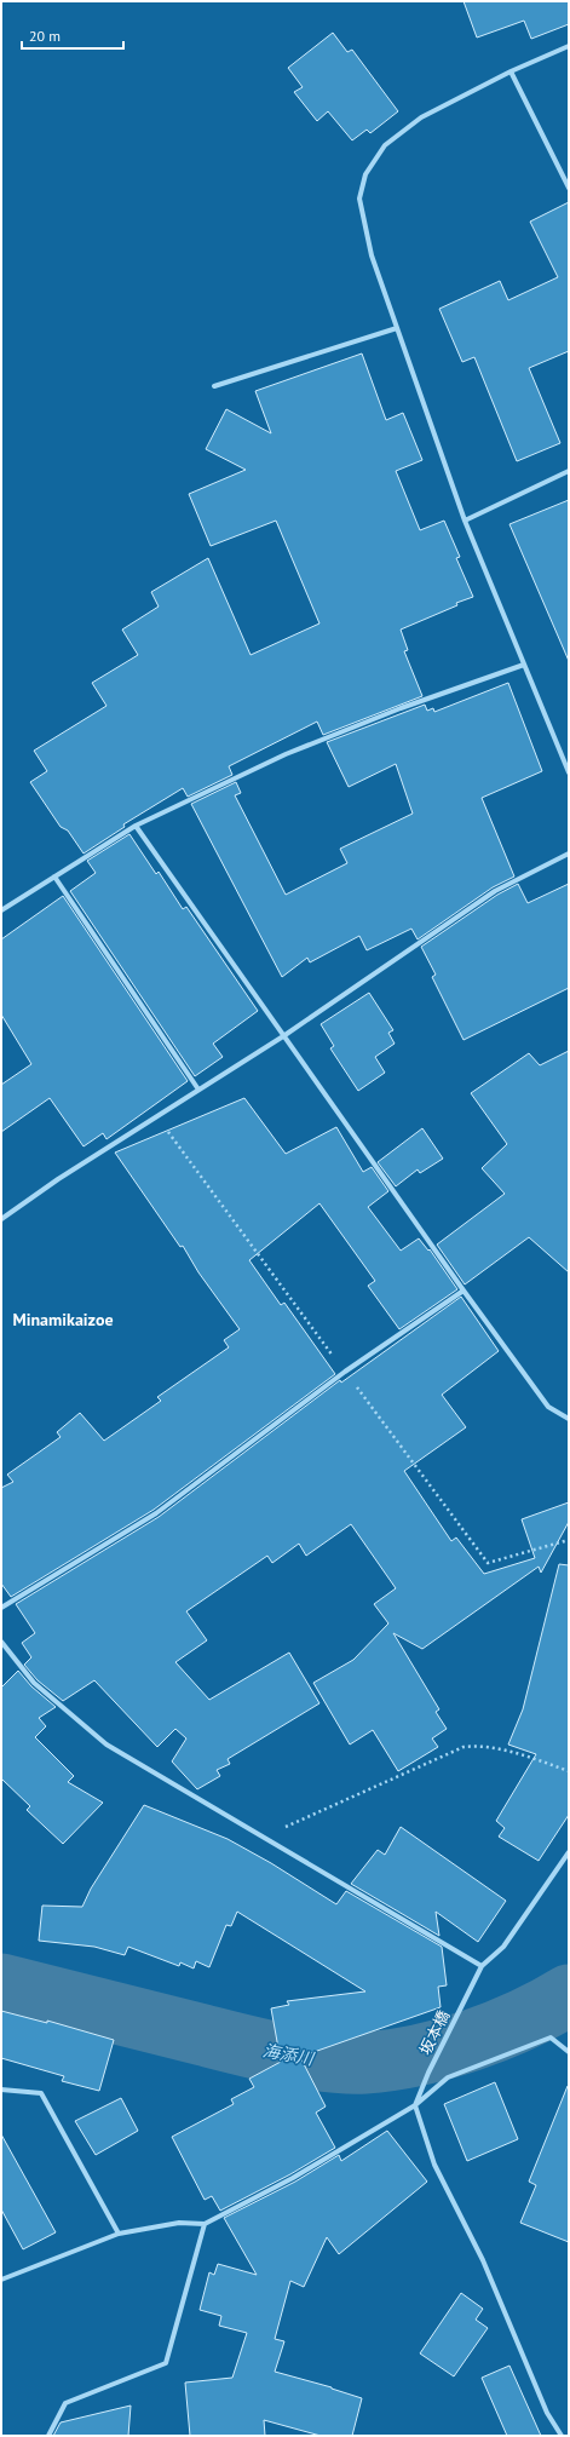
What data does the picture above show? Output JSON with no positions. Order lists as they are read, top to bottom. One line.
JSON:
{"streets":{"street":["坂本橋"]},"districts":["Minamikaizoe"],"water":["海添川"],"scale_bar":"20 m"}
